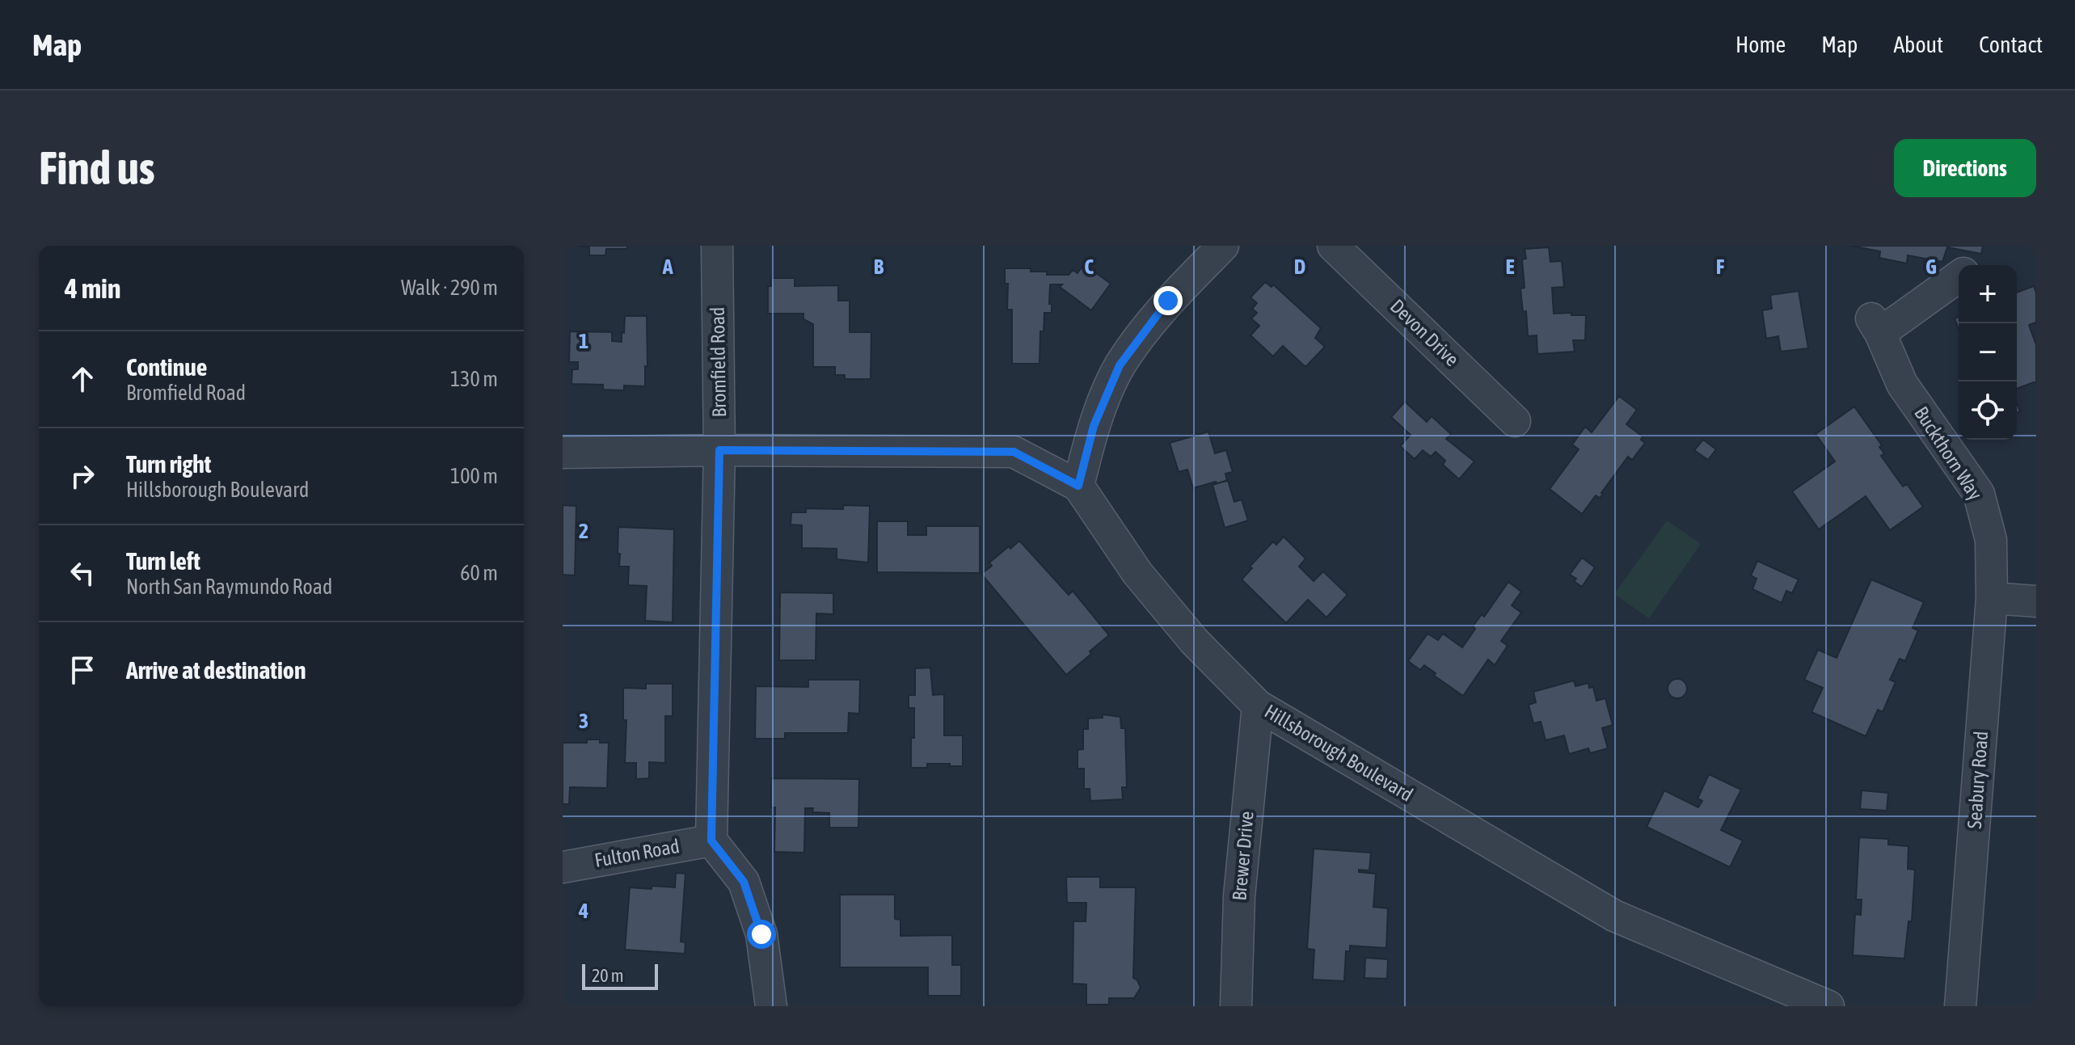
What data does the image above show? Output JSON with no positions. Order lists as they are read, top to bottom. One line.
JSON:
{"streets":{"street":["Devon Drive","Bromfield Road","Buckthorn Way","Hillsborough Boulevard","Seabury Road","Fulton Road","Brewer Drive"]},"crossings":[["Bromfield Road","Hillsborough Boulevard"],["Bromfield Road","Fulton Road"],["Buckthorn Way","Seabury Road"],["Hillsborough Boulevard","Brewer Drive"]],"scale_bar":"20 m","page":{"header":"Map","nav":["Home","Map","About","Contact"],"buttons":"Directions","title":"Find us","heading":["4 min","Walk · 290 m"],"map_buttons":["+","−"],"list":[["Continue","Bromfield Road","130 m"],["Turn right","Hillsborough Boulevard","100 m"],["Turn left","North San Raymundo Road","60 m"],"Arrive at destination"],"scale":"20 m"},"grid":{"columns":["A","B","C","D","E","F","G"],"rows":["1","2","3","4"]}}
